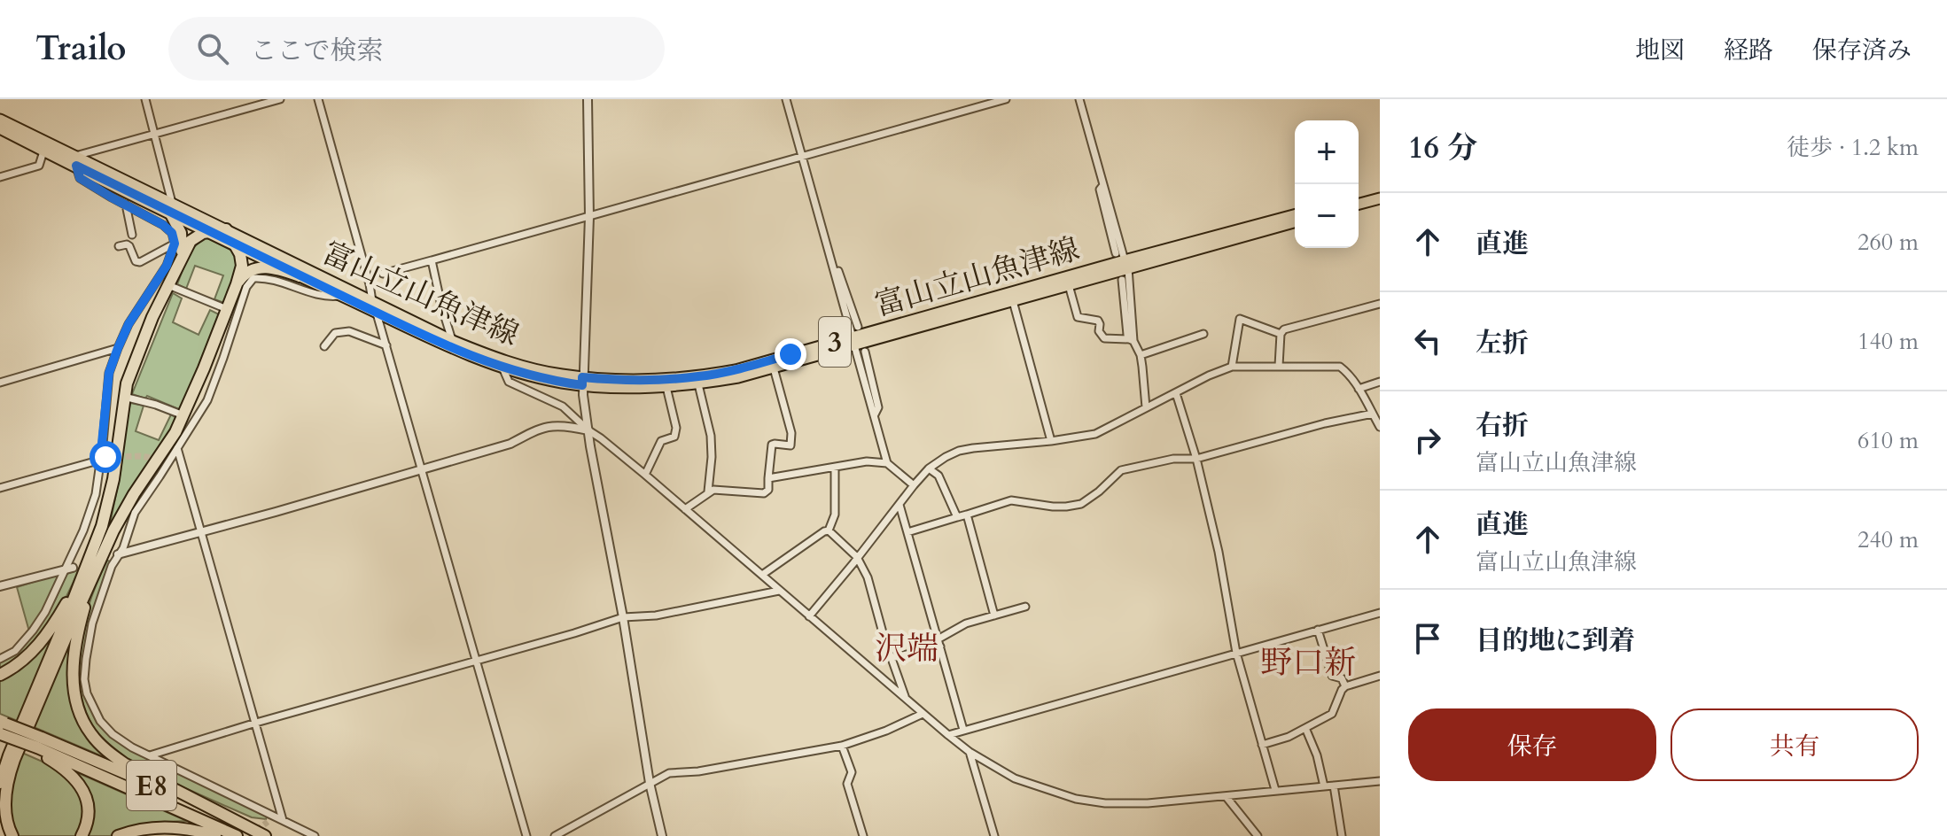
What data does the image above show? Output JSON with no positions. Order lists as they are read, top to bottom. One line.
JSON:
{"streets":{"highway":["E8"],"main road":["富山立山魚津線","3"]},"districts":["沢端","野口新"],"page":{"header":"Trailo","search":"ここで検索","nav":["地図","経路","保存済み"],"heading":["16 分","徒歩 · 1.2 km"],"map_buttons":["+","−"],"list":[["直進","260 m"],["左折","140 m"],["右折","富山立山魚津線","610 m"],["直進","富山立山魚津線","240 m"],"目的地に到着"],"buttons":["保存","共有"]}}
